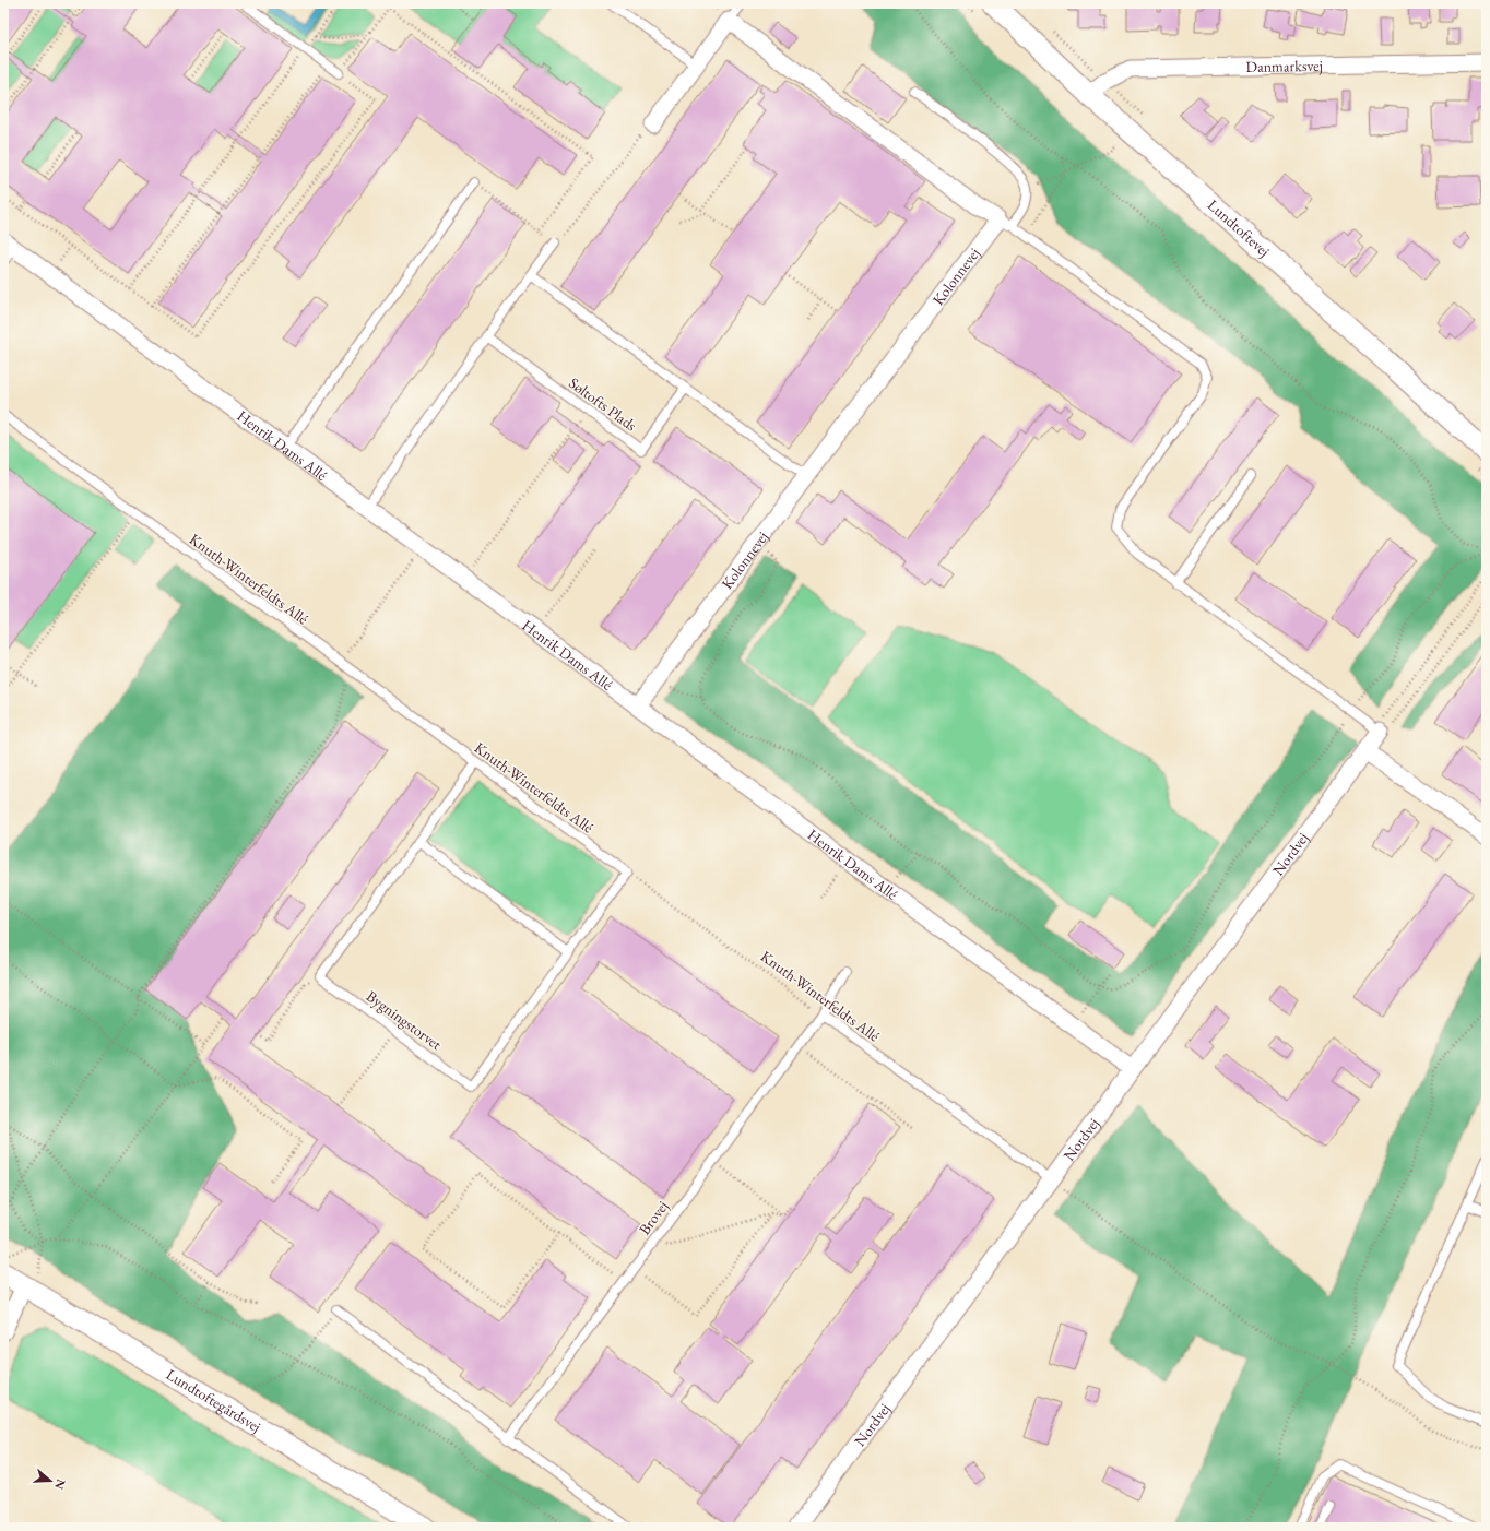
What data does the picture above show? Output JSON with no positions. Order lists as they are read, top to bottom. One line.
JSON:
{"streets":{"street":["Danmarksvej","Lundtoftevej","Kolonnevej","Henrik Dams Allé","Nordvej","Lundtoftegårdsvej"],"lane":["Søltofts Plads","Knuth-Winterfeldts Allé","Bygningstorvet","Brovej"]},"crossings":[["Danmarksvej","Lundtoftevej"],["Kolonnevej","Henrik Dams Allé"],["Henrik Dams Allé","Nordvej"],["Knuth-Winterfeldts Allé","Nordvej"],["Knuth-Winterfeldts Allé","Bygningstorvet"],["Knuth-Winterfeldts Allé","Brovej"]],"north":"right"}
